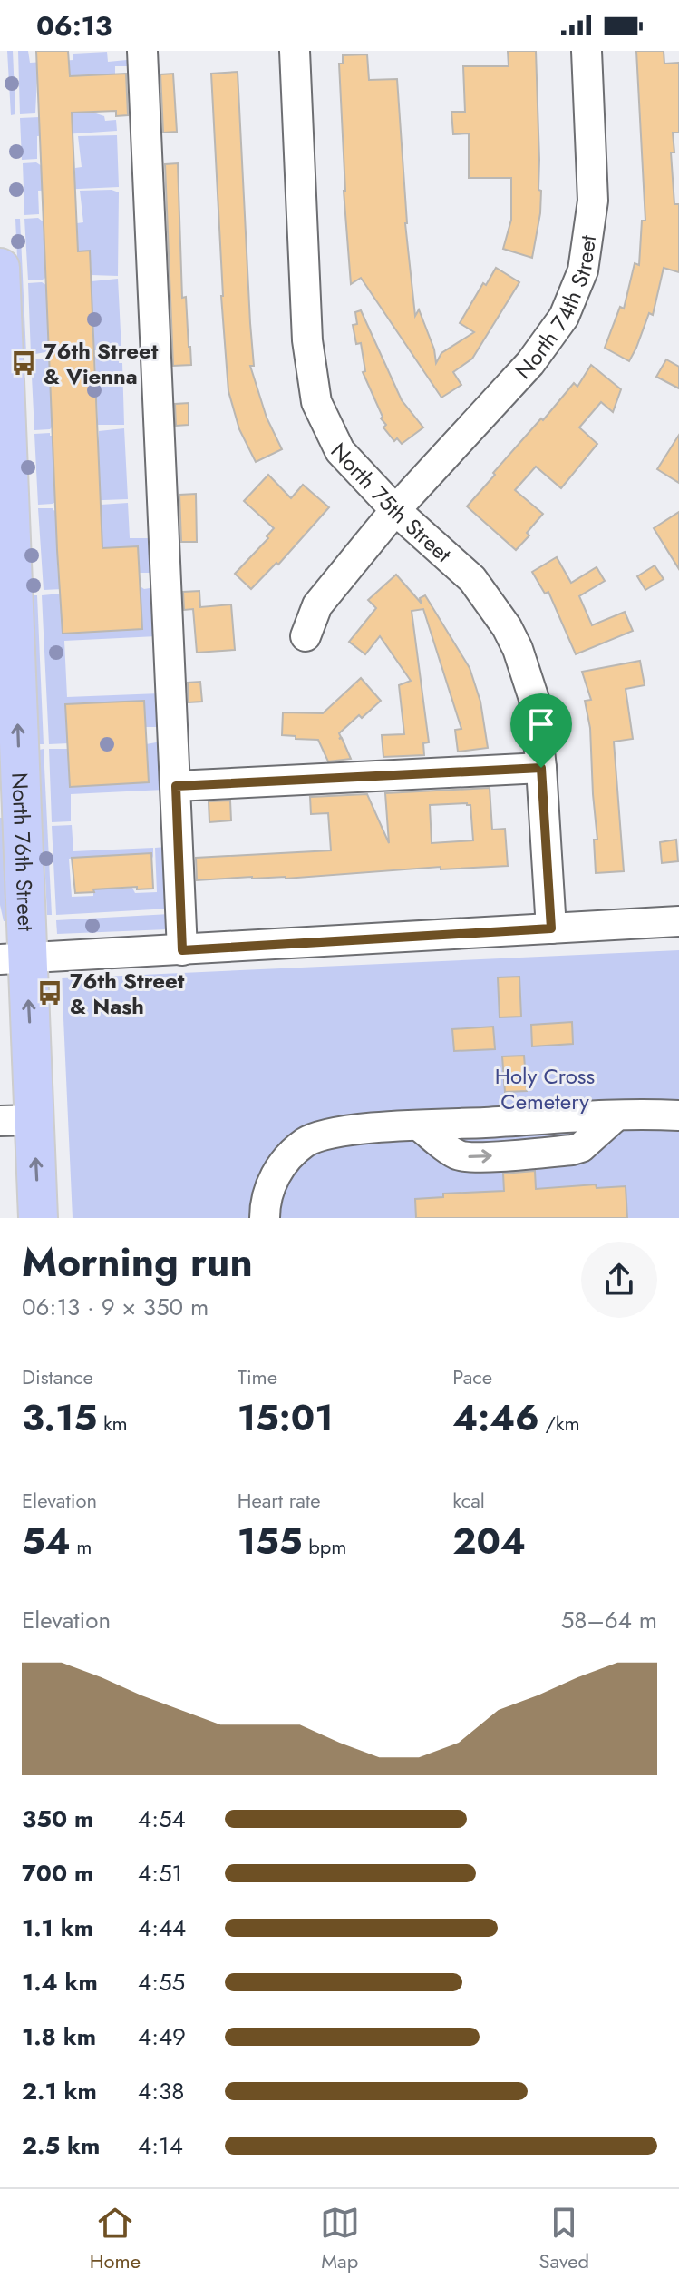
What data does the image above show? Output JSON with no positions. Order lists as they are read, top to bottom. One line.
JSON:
{"streets":{"main road":["North 76th Street"],"street":["North 74th Street","North 75th Street"]},"crossings":[["North 74th Street","North 75th Street"]],"one_way":["North 76th Street"],"parks":["Holy Cross Cemetery"],"places":{"bus stop":["76th Street & Vienna","76th Street & Nash"]},"page":{"status":"06:13","heading":["Morning run","06:13 · 9 × 350 m"],"stats":[["Distance","3.15 km"],["Time","15:01"],["Pace","4:46 /km"],["Elevation","54 m"],["Heart rate","155 bpm"],["kcal","204"]],"chart":["Elevation","58–64 m"],"list":[{"name":"350 m","note":"4:54"},{"name":"700 m","note":"4:51"},{"name":"1.1 km","note":"4:44"},{"name":"1.4 km","note":"4:55"},{"name":"1.8 km","note":"4:49"},{"name":"2.1 km","note":"4:38"},{"name":"2.5 km","note":"4:14"}],"tabs":["Home","Map","Saved"]}}
